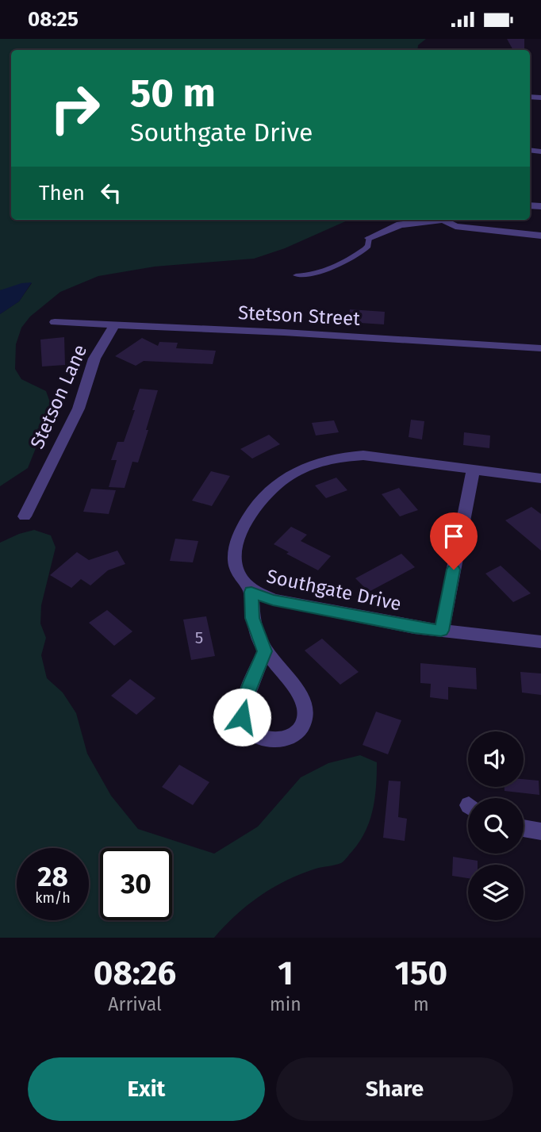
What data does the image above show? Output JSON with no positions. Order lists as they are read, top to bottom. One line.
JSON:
{"streets":{"street":["Stetson Street","Stetson Lane","Southgate Drive"]},"crossings":[["Stetson Street","Stetson Lane"]],"house_numbers":["5"],"page":{"status":"08:25","turn":["50 m","Southgate Drive"],"then":"Then","speed":"28 km/h","limit":"30","eta":["08:26","Arrival","1","min","150","m"],"buttons":["Exit","Share"]}}
